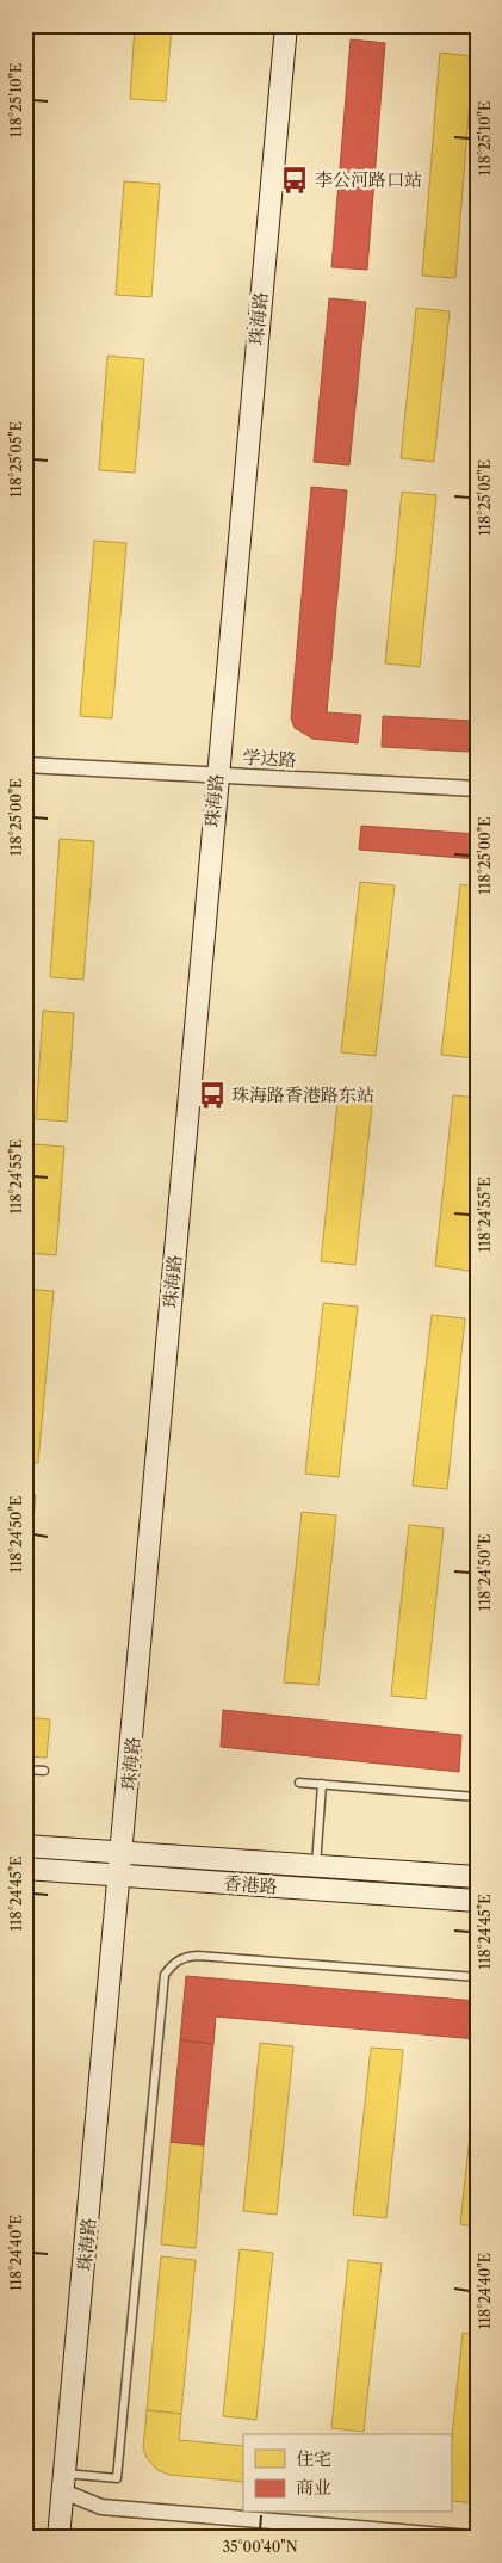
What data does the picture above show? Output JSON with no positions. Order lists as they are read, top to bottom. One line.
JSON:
{"streets":{"main road":["珠海路","香港路"],"street":["学达路"]},"crossings":[["珠海路","学达路"],["珠海路","香港路"]],"places":{"bus stop":["李公河路口站","珠海路香港路东站"]},"legend":["住宅","商业"],"coordinates":["118°25'10\"E","118°25'05\"E","118°25'00\"E","118°24'55\"E","118°24'50\"E","118°24'45\"E","118°24'40\"E","35°00'40\"N"]}
